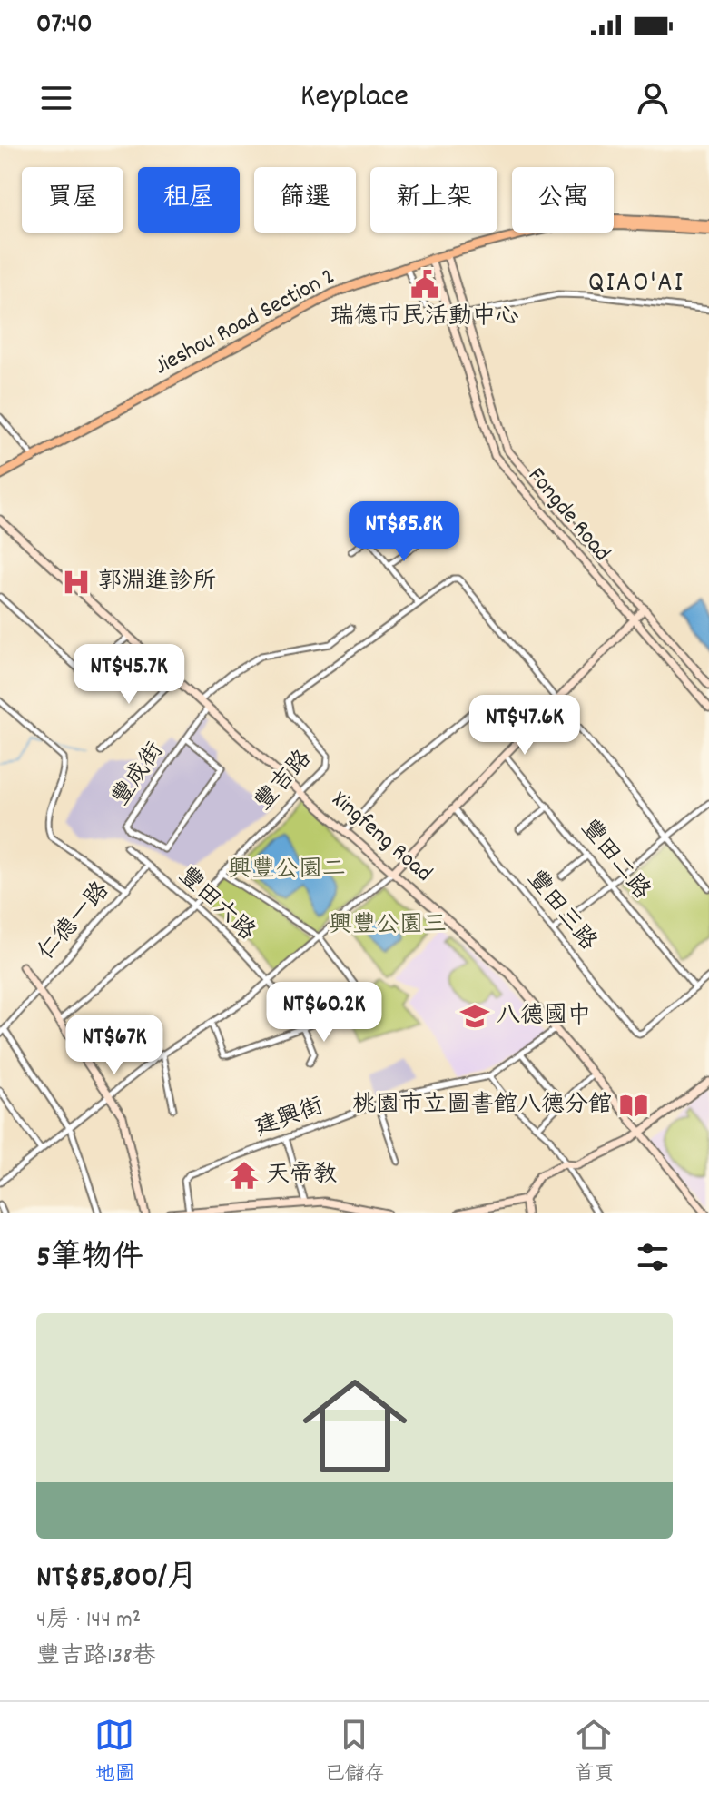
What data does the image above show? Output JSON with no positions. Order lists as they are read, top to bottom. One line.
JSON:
{"streets":{"main road":["Jieshou Road Section 2","Fongde Road","Xingfeng Road"],"street":["豐成街","豐吉路","豐田二路","豐田六路","豐田三路","仁德一路","建興街"]},"crossings":[["Jieshou Road Section 2","Fongde Road"],["豐成街","Xingfeng Road"],["豐吉路","Xingfeng Road"],["豐吉路","豐田六路"],["Xingfeng Road","建興街"],["豐田二路","豐田三路"],["豐田六路","仁德一路"]],"districts":["QIAO'AI"],"parks":["興豐公園二","興豐公園三"],"places":{"public building":["瑞德市民活動中心"],"hospital":["郭淵進診所"],"school or university":["八德國中"],"library":["桃園市立圖書館八德分館"],"temple":["天帝教"]},"page":{"status":"07:40","header":"Keyplace","chip":["買屋","租屋","篩選","新上架","公寓"],"price":["NT$85.8K","NT$45.7K","NT$47.6K","NT$60.2K","NT$67K"],"heading":"5筆物件","list":[{"name":"NT$85,800/月","note":"4房 · 144 m² · 豐吉路138巷"}],"tabs":["地圖","已儲存","首頁"]}}
